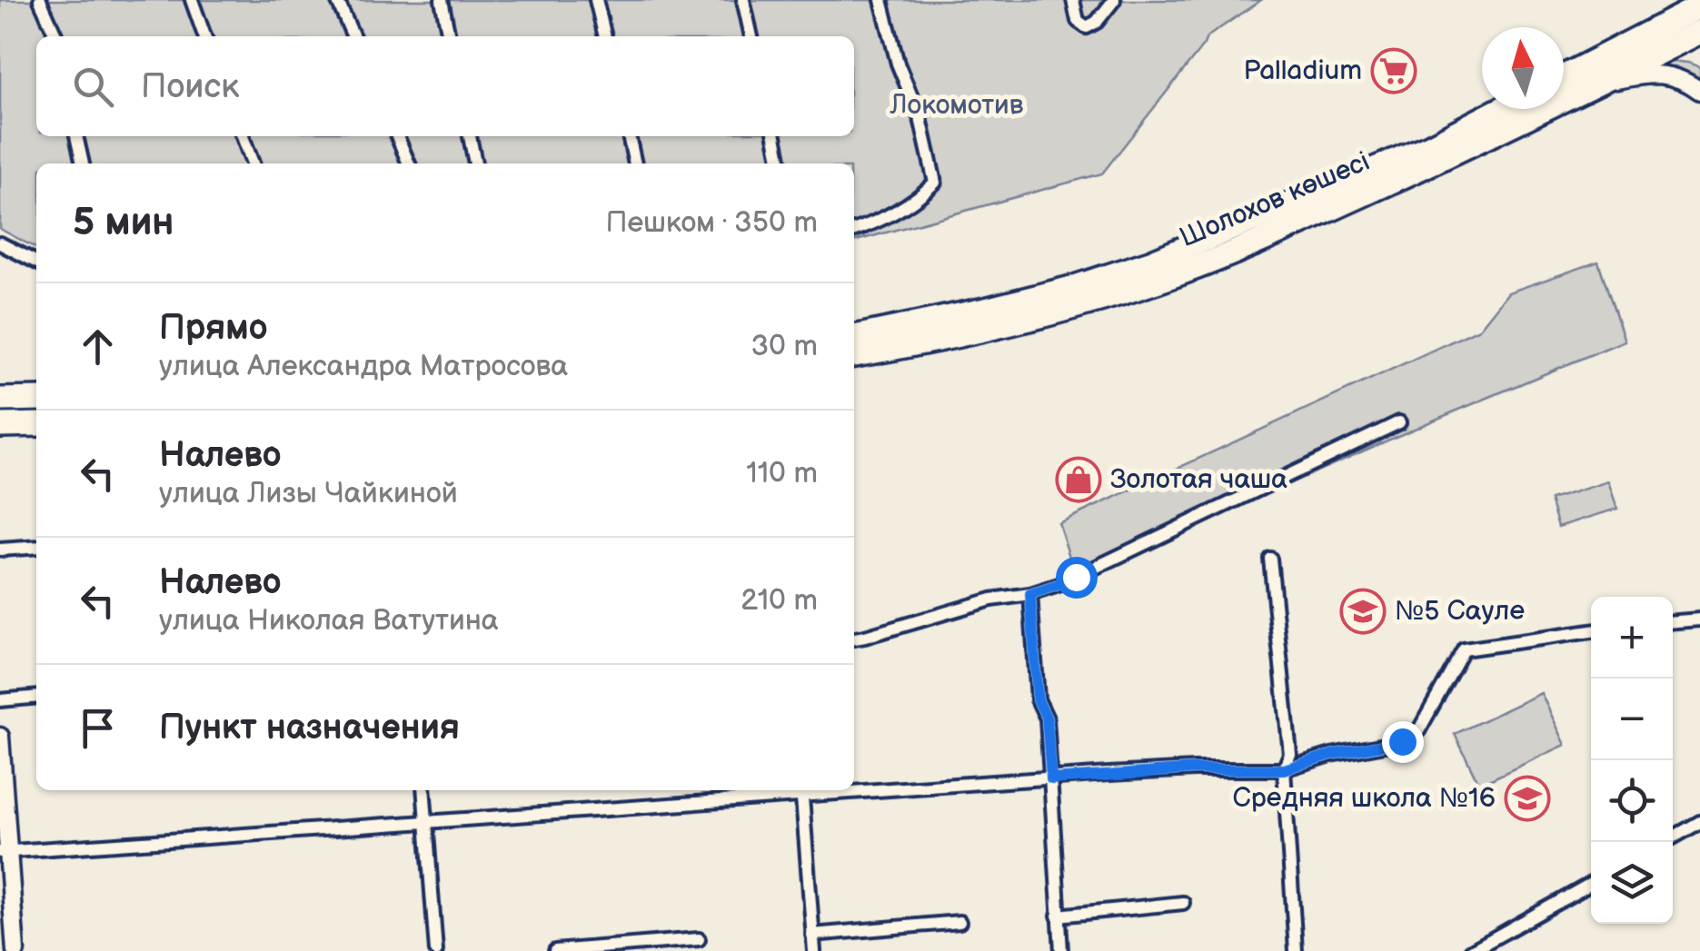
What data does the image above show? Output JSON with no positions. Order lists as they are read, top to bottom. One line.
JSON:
{"streets":{"highway":["Шолохов көшесі"]},"parks":["Локомотив"],"places":{"supermarket":["Palladium"],"shop":["Золотая чаша"],"school or university":["№5 Сауле","Средняя школа №16"]},"north":"top","page":{"search":"Поиск","heading":["5 мин","Пешком · 350 m"],"list":[["Прямо","улица Александра Матросова","30 m"],["Налево","улица Лизы Чайкиной","110 m"],["Налево","улица Николая Ватутина","210 m"],"Пункт назначения"],"map_buttons":["+","−"]}}
